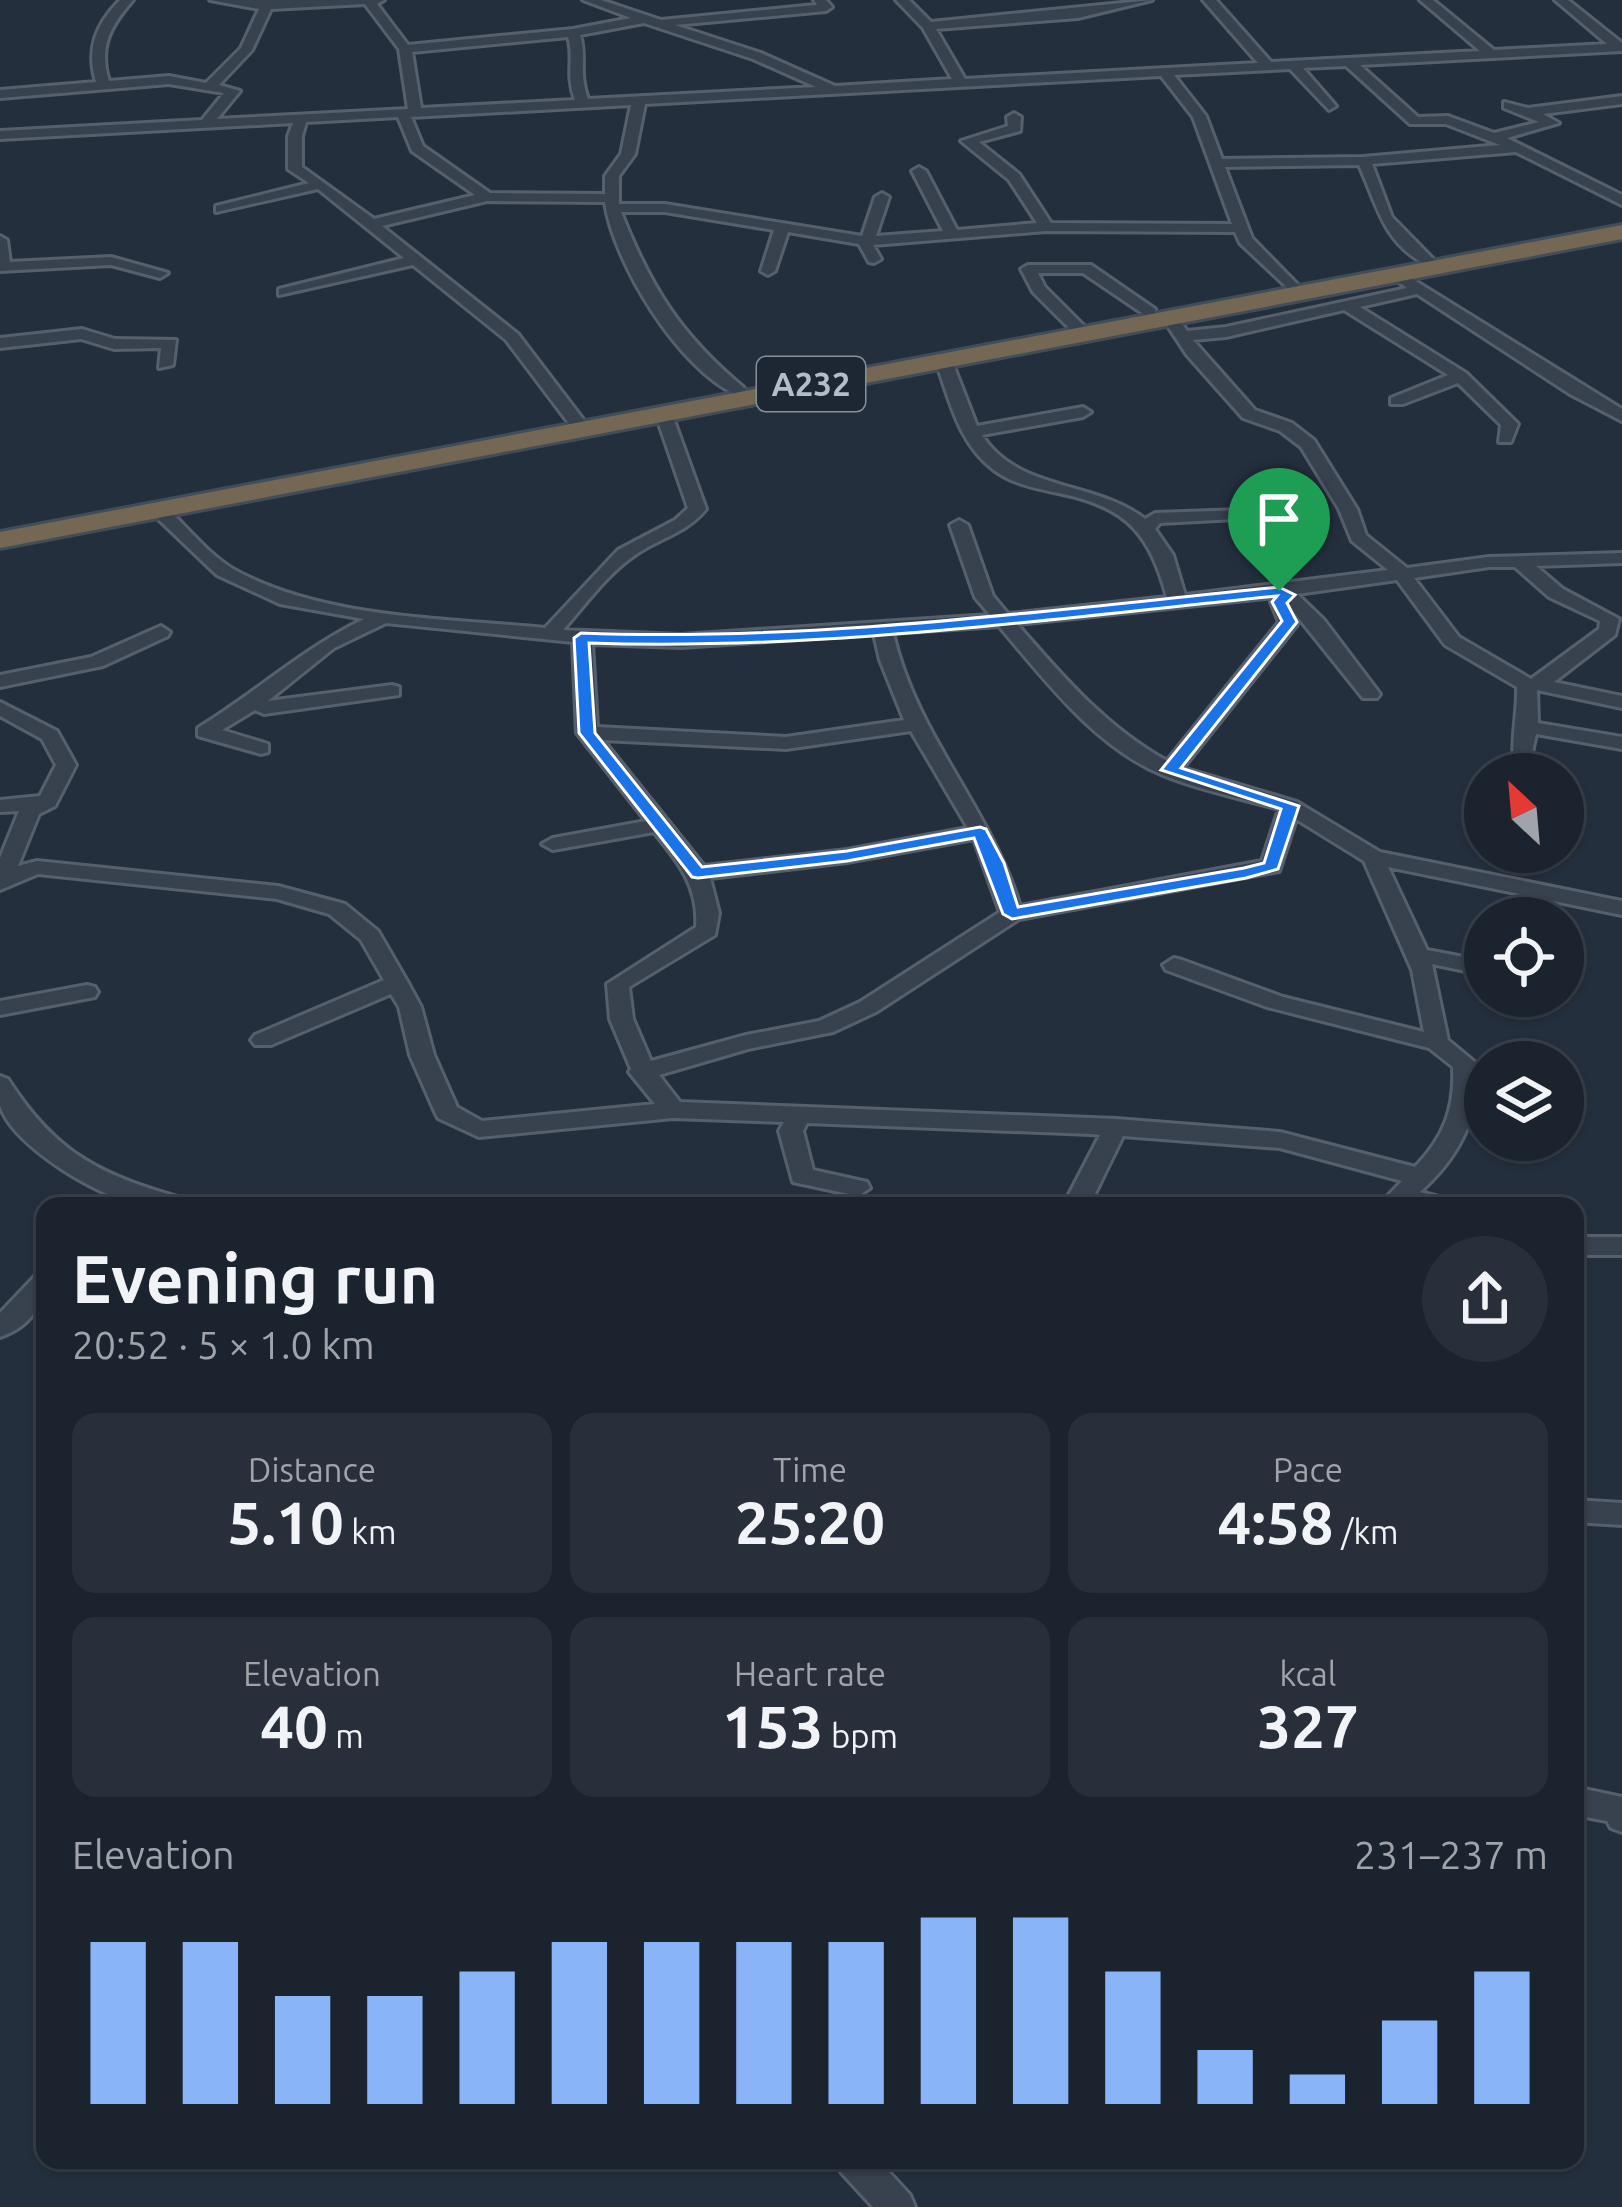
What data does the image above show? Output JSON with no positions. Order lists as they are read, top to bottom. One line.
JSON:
{"streets":{"highway":["A232"]},"north":"top left","page":{"heading":["Evening run","20:52 · 5 × 1.0 km"],"stats":[["Distance","5.10 km"],["Time","25:20"],["Pace","4:58 /km"],["Elevation","40 m"],["Heart rate","153 bpm"],["kcal","327"]],"chart":["Elevation","231–237 m"]}}
